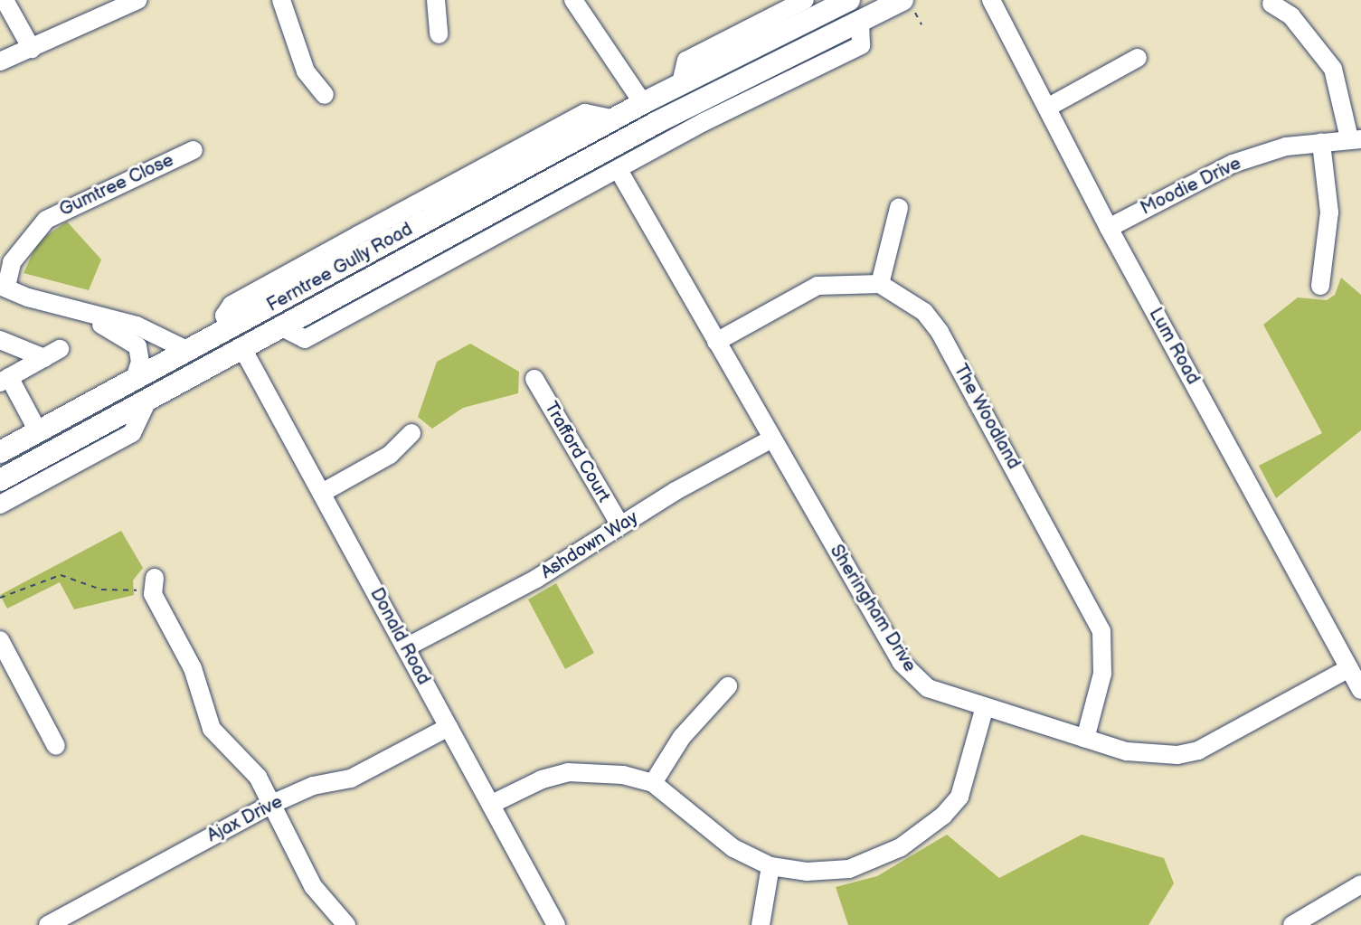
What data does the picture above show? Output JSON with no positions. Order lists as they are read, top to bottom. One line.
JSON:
{"streets":{"main road":["Ferntree Gully Road"],"street":["Gumtree Close","Moodie Drive","Lum Road","The Woodland","Trafford Court","Ashdown Way","Sheringham Drive","Donald Road","Ajax Drive"]},"crossings":[["Moodie Drive","Lum Road"],["Ferntree Gully Road","Sheringham Drive"],["Ferntree Gully Road","Donald Road"],["Lum Road","Sheringham Drive"],["The Woodland","Sheringham Drive"],["Trafford Court","Ashdown Way"],["Ashdown Way","Sheringham Drive"],["Ashdown Way","Donald Road"],["Donald Road","Ajax Drive"]]}
